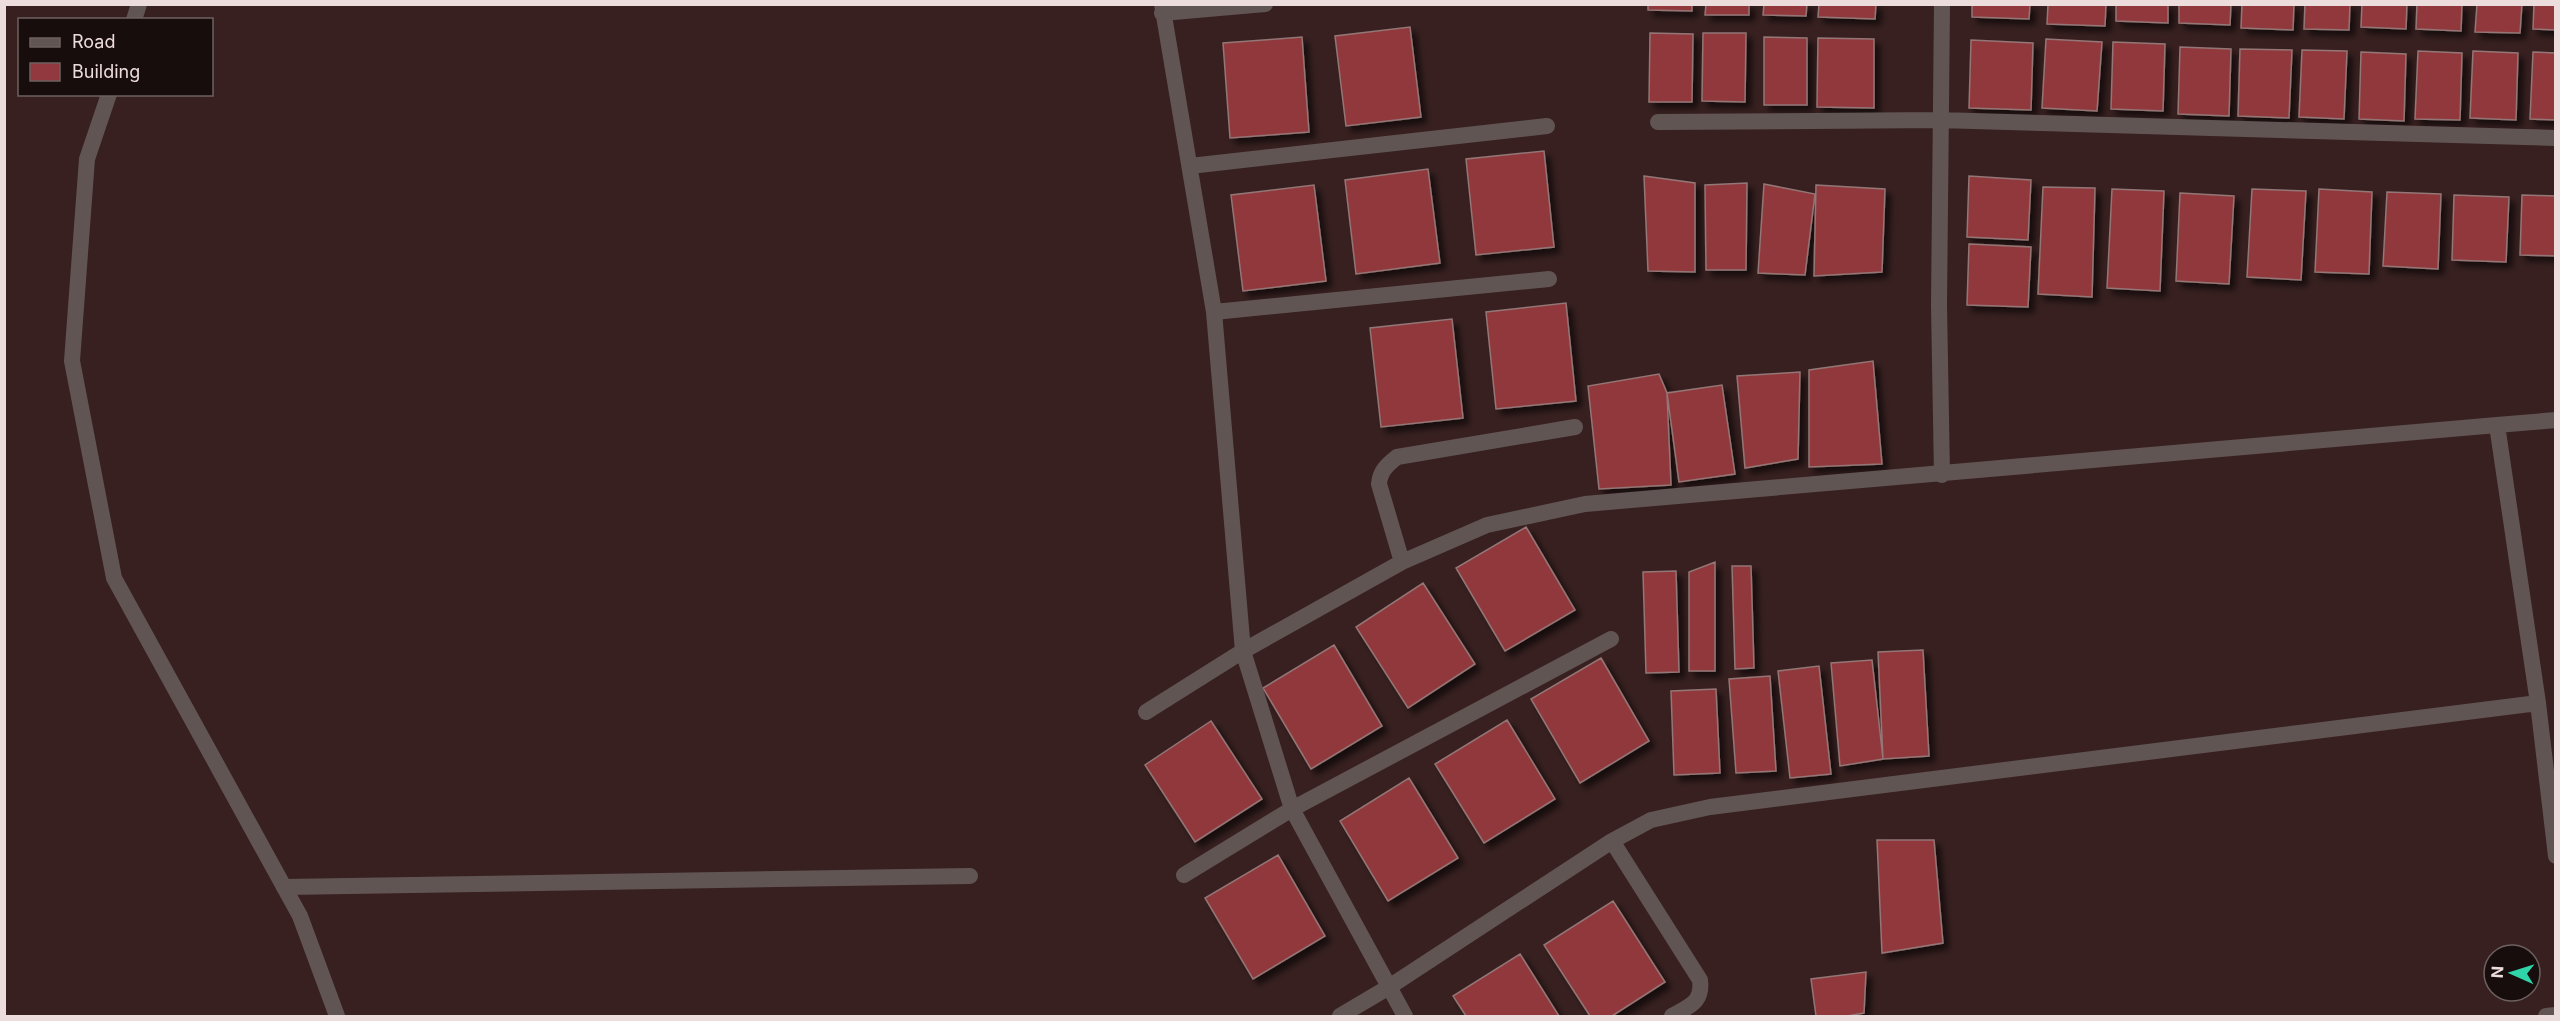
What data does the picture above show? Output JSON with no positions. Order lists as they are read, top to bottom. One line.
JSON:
{"legend":["Road","Building"],"north":"left"}
